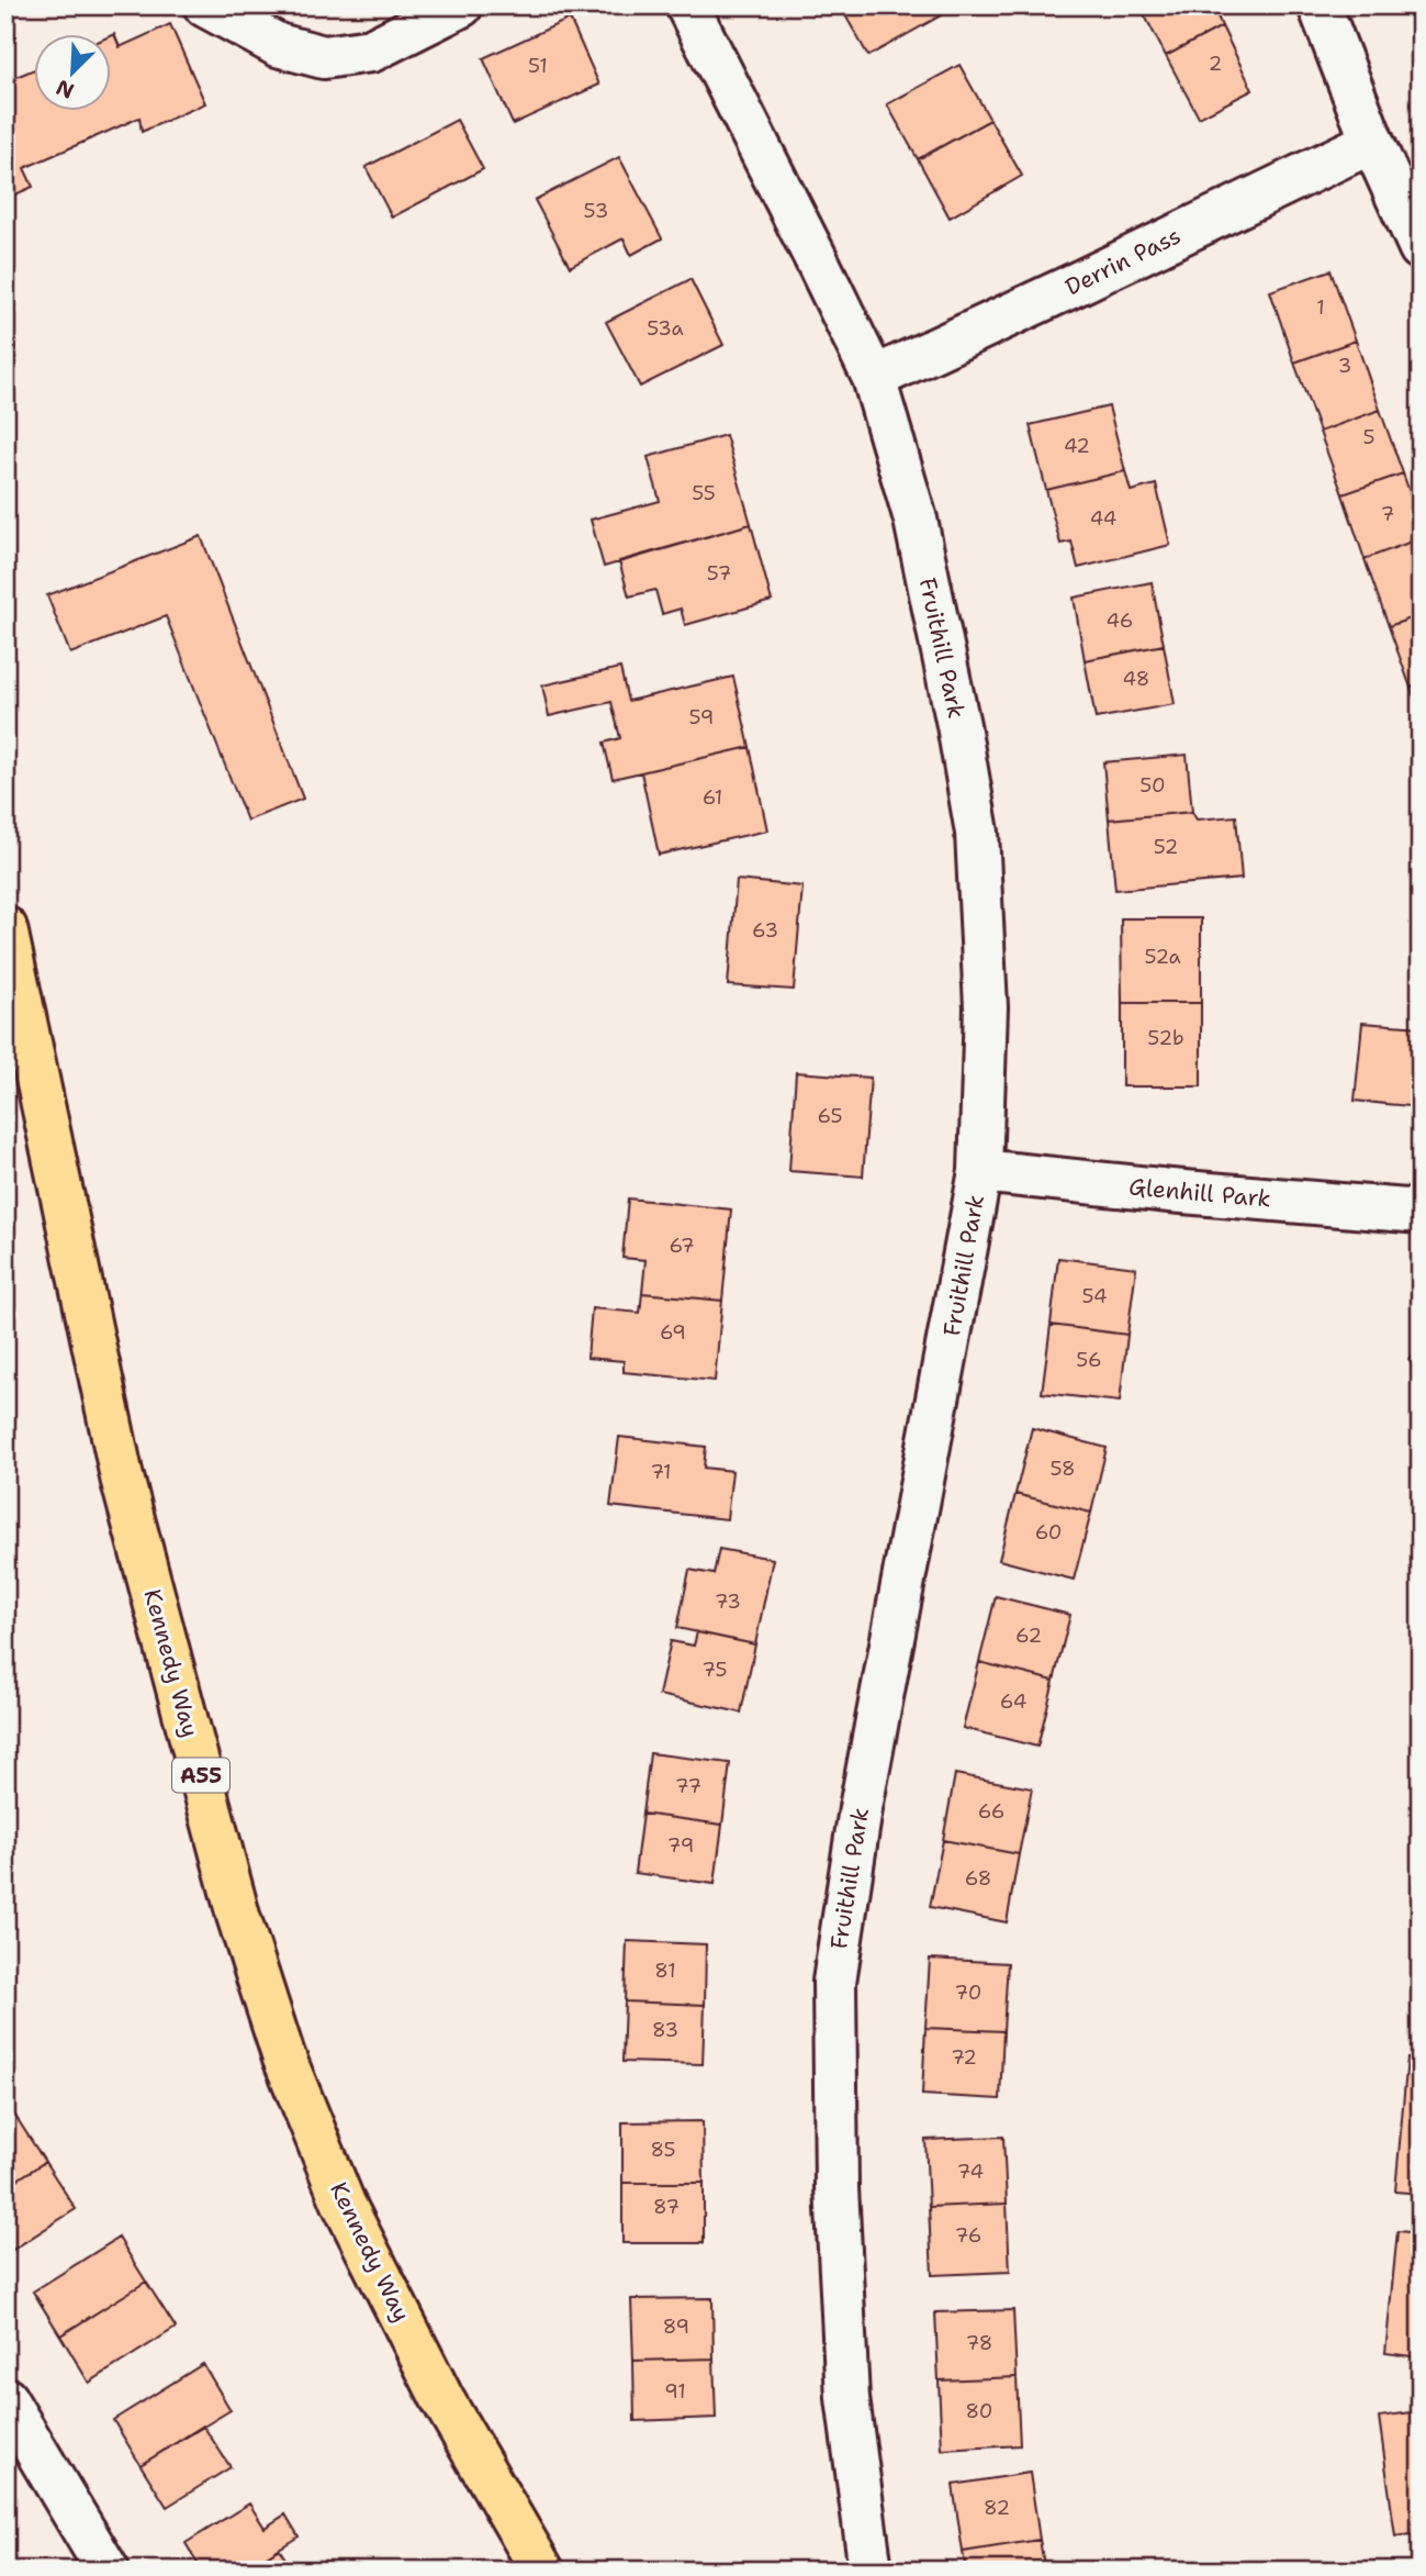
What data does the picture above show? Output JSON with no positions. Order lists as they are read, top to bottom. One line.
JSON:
{"streets":{"highway":["Kennedy Way","A55"],"street":["Derrin Pass","Fruithill Park","Glenhill Park"]},"crossings":[["Derrin Pass","Fruithill Park"],["Fruithill Park","Glenhill Park"]],"house_numbers":["2","51","53","1","53a","3","5","42","55","7","44","57","46","48","59","50","61","52","63","52a","52b","65","67","54","69","56","58","71","60","73","62","75","64","77","66","79","68","81","70","83","72","85","74","87","76","89","78","91","80","82"],"north":"bottom left"}
